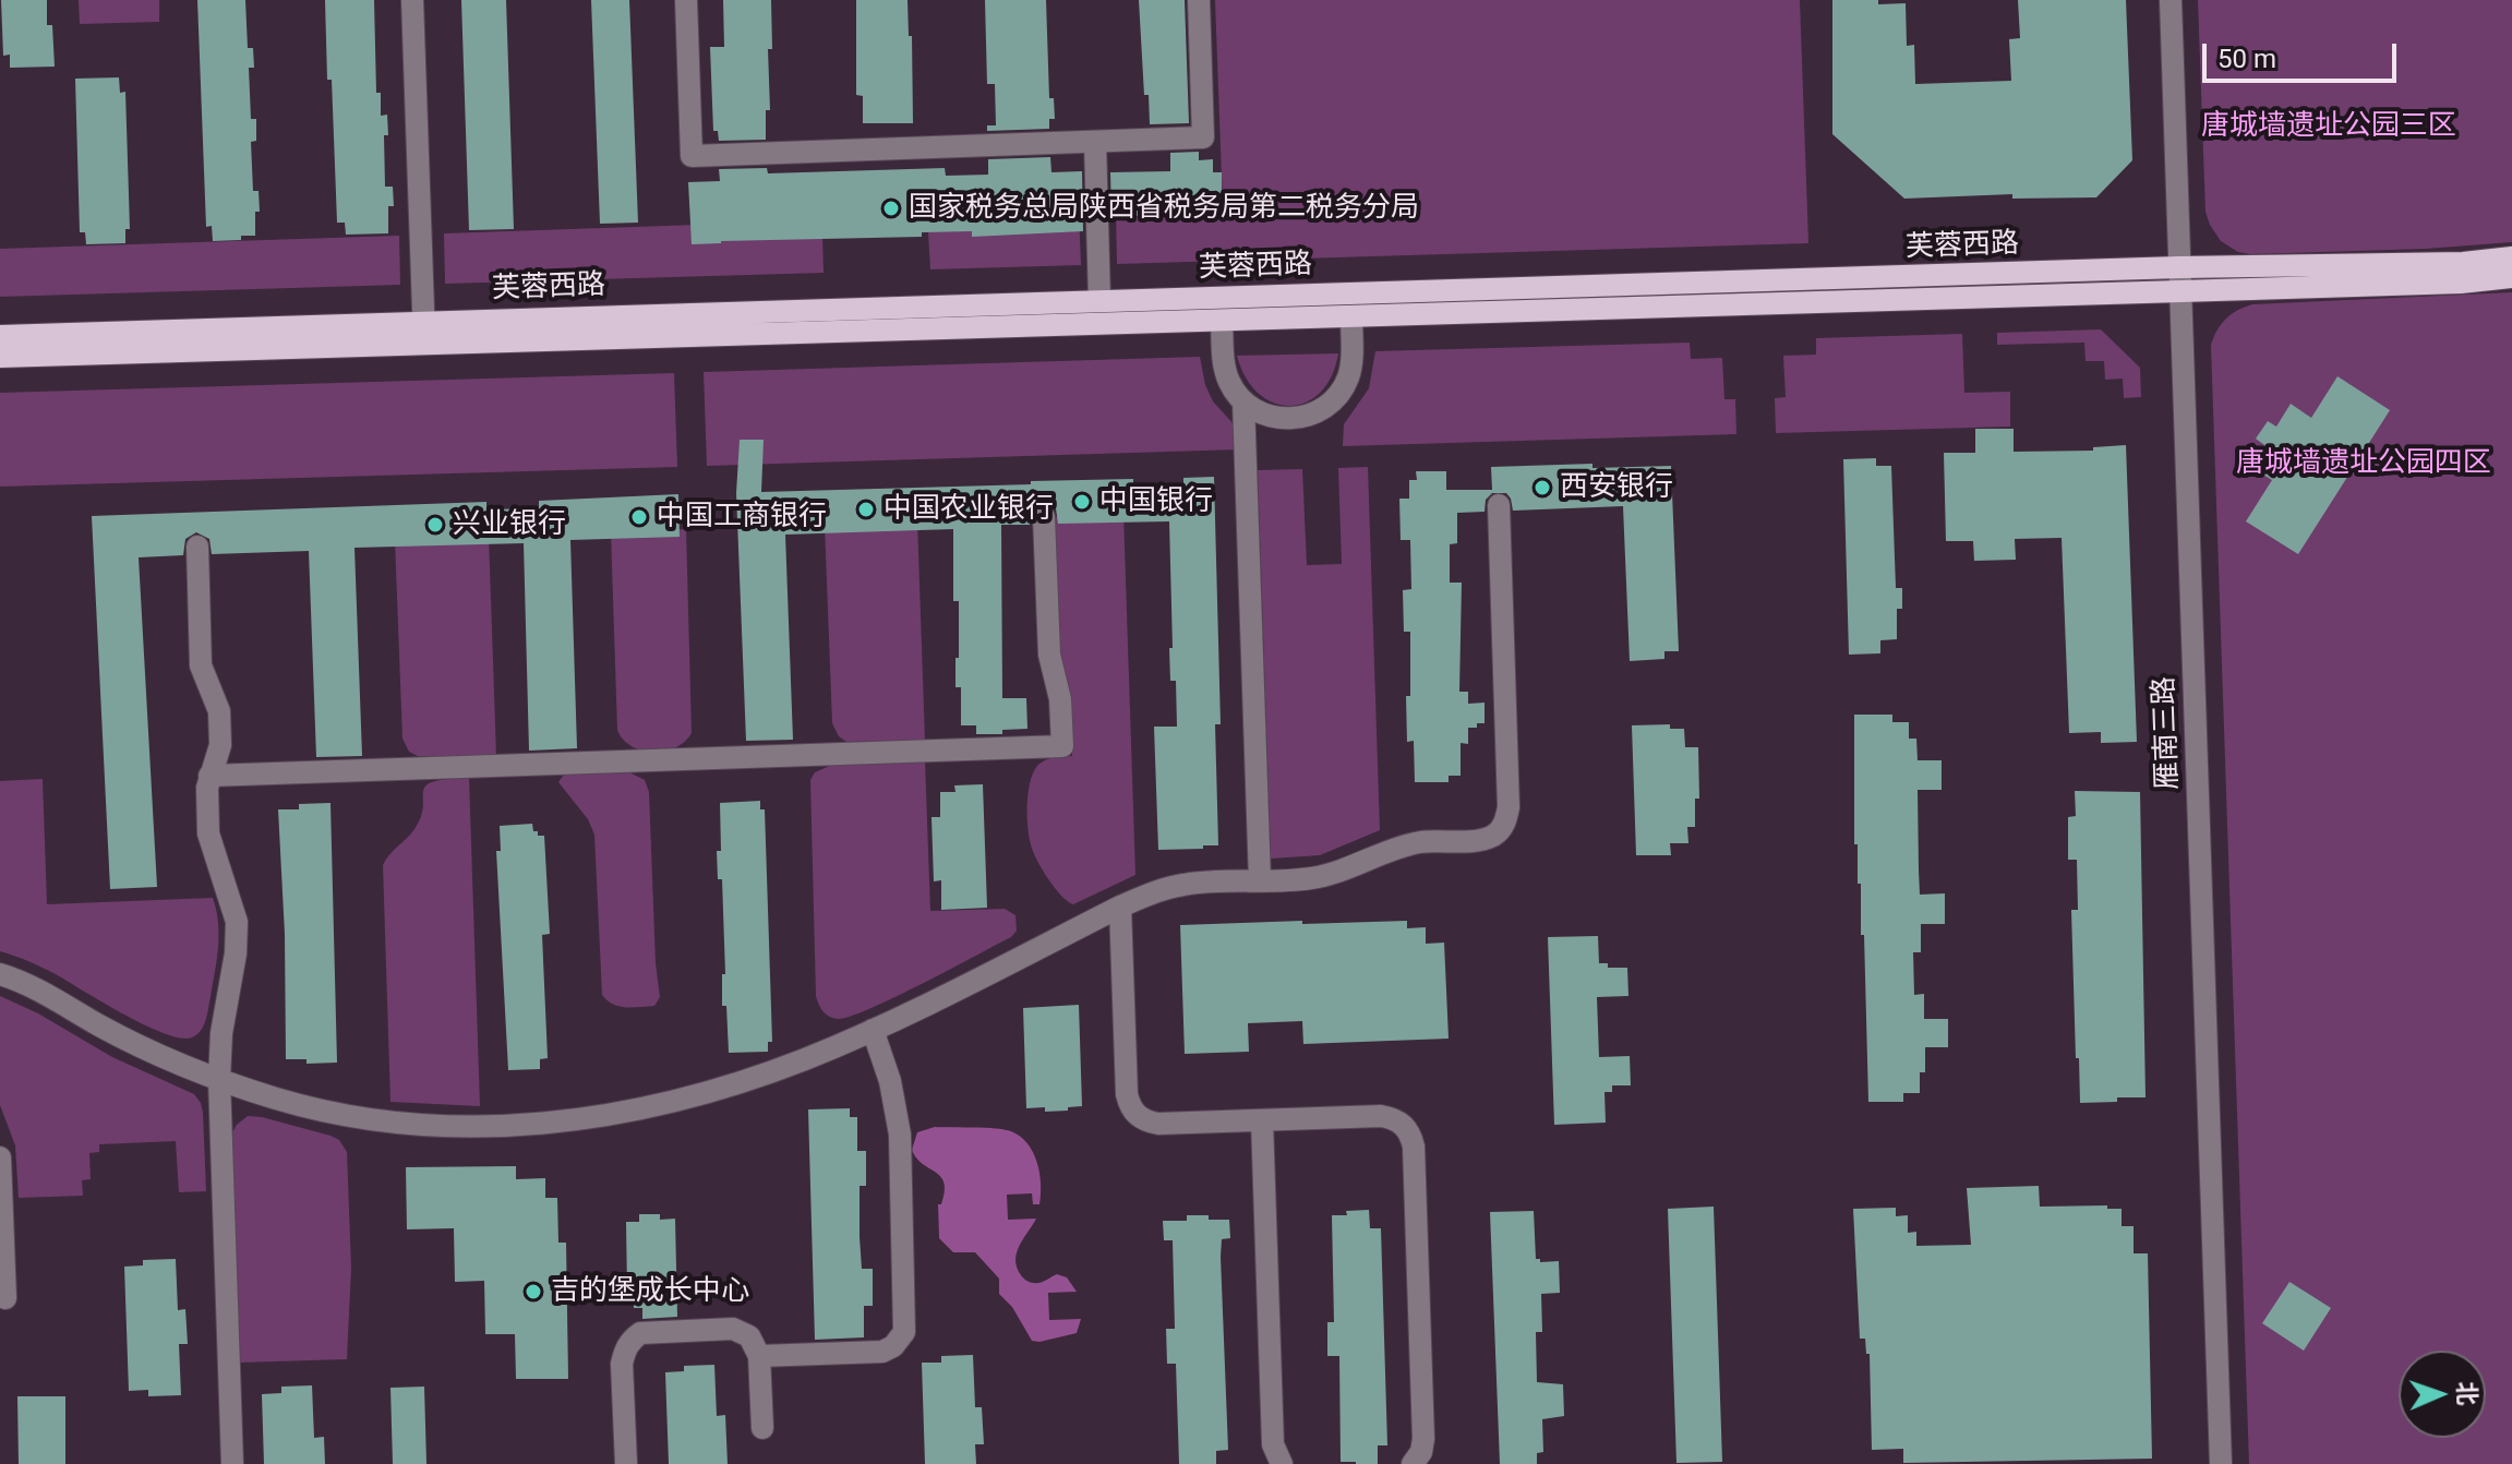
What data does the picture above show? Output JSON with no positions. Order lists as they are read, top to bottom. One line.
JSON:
{"streets":{"main road":["芙蓉西路"],"street":["雁南三路"]},"crossings":[["芙蓉西路","雁南三路"]],"parks":["唐城墙遗址公园三区","唐城墙遗址公园四区"],"places":["国家税务总局陕西省税务局第二税务分局","西安银行","中国银行","中国农业银行","中国工商银行","兴业银行","吉的堡成长中心"],"scale_bar":"50 m","north":"right"}
